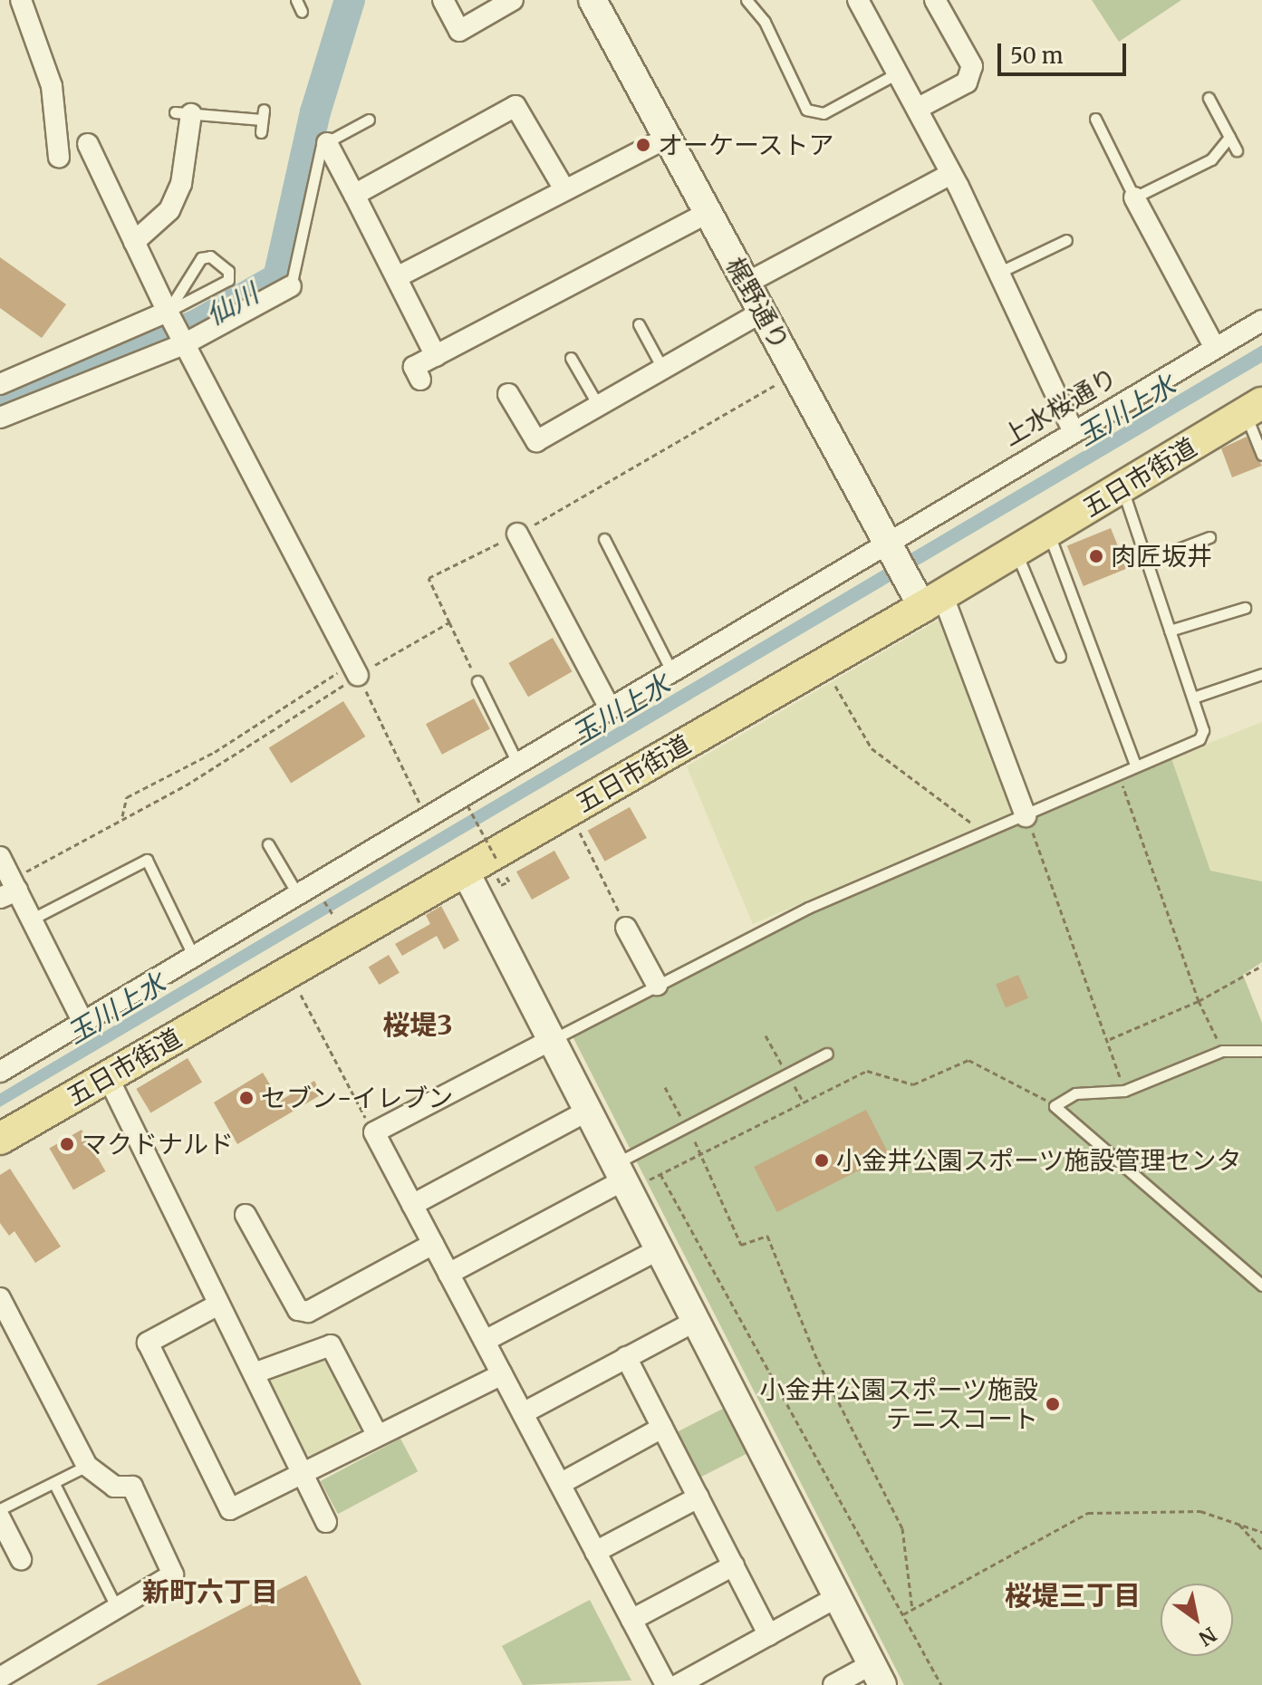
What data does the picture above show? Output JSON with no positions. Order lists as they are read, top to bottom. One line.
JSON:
{"streets":{"main road":["五日市街道"],"street":["梶野通り","上水桜通り"]},"crossings":[["梶野通り","上水桜通り"],["梶野通り","五日市街道"]],"districts":["桜堤3","新町六丁目","桜堤三丁目"],"water":["仙川","玉川上水"],"places":["オーケーストア","肉匠坂井","セブン-イレブン","マクドナルド","小金井公園スポーツ施設管理センタ","小金井公園スポーツ施設 テニスコート"],"scale_bar":"50 m","north":"bottom right"}
